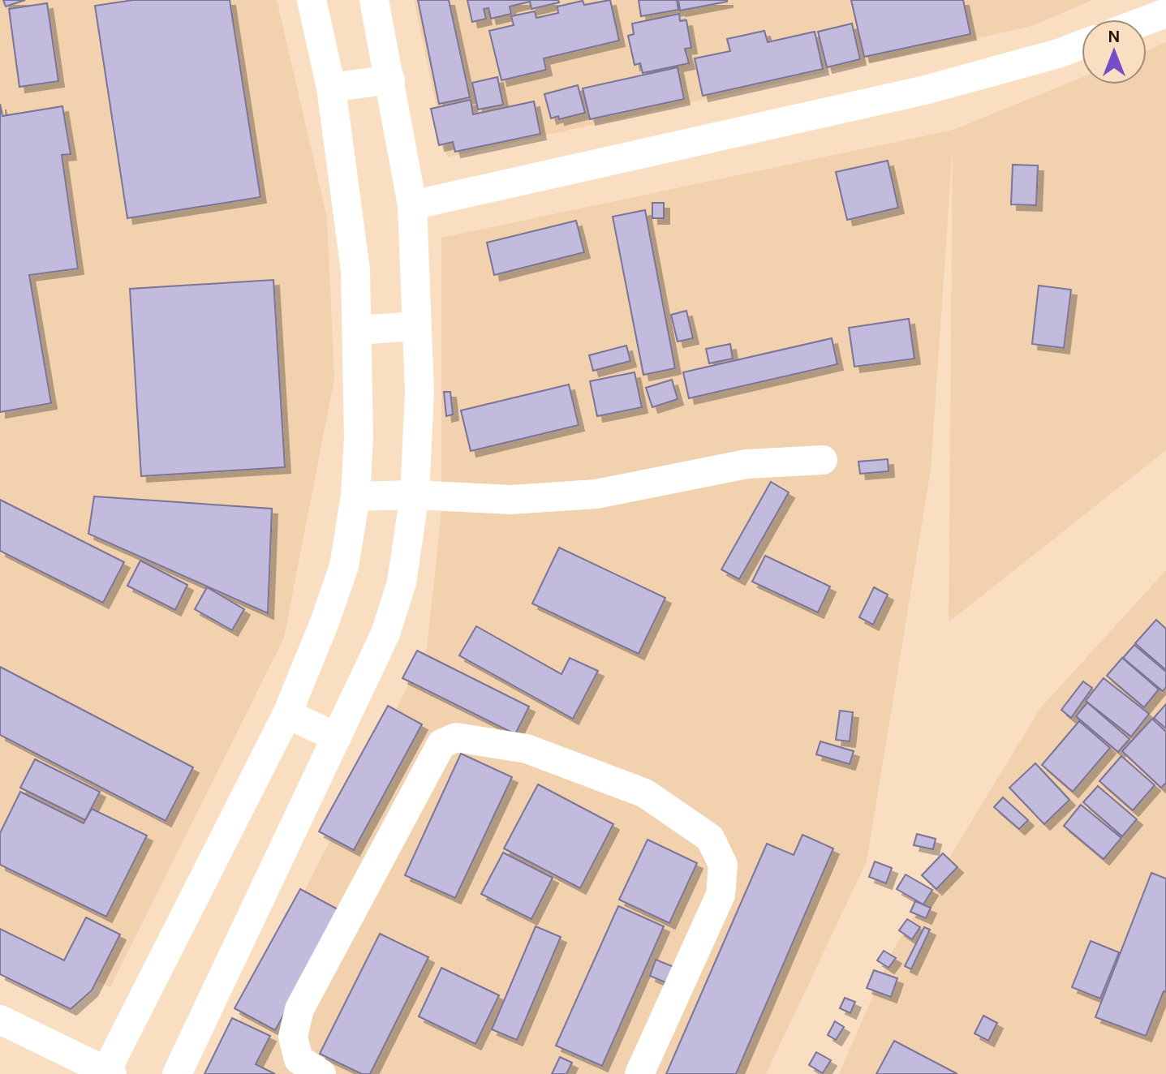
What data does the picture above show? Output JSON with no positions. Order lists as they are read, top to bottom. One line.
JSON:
{"north":"top"}
